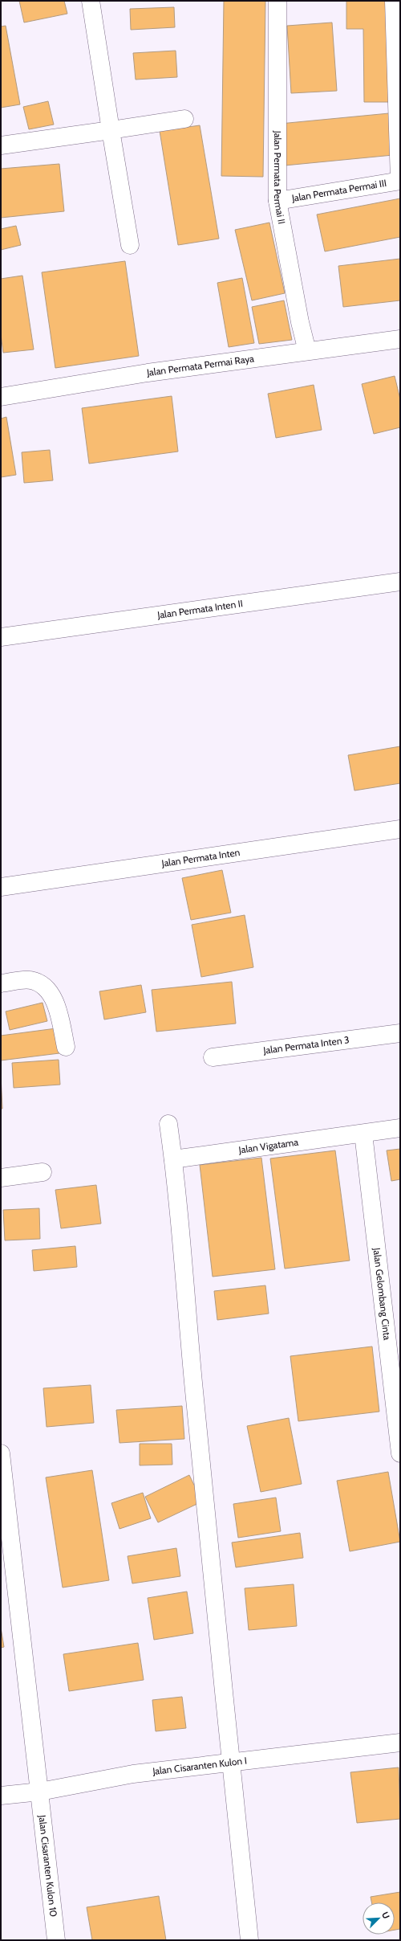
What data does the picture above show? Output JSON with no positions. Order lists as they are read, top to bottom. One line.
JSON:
{"streets":{"street":["Jalan Permata Permai II","Jalan Permata Permai III","Jalan Permata Permai Raya","Jalan Permata Inten II","Jalan Permata Inten","Jalan Permata Inten 3","Jalan Vigatama","Jalan Gelombang Cinta","Jalan Cisaranten Kulon I","Jalan Cisaranten Kulon 10"]},"crossings":[["Jalan Permata Permai II","Jalan Permata Permai III"],["Jalan Permata Permai II","Jalan Permata Permai Raya"],["Jalan Vigatama","Jalan Gelombang Cinta"],["Jalan Cisaranten Kulon I","Jalan Cisaranten Kulon 10"]],"north":"top right"}
